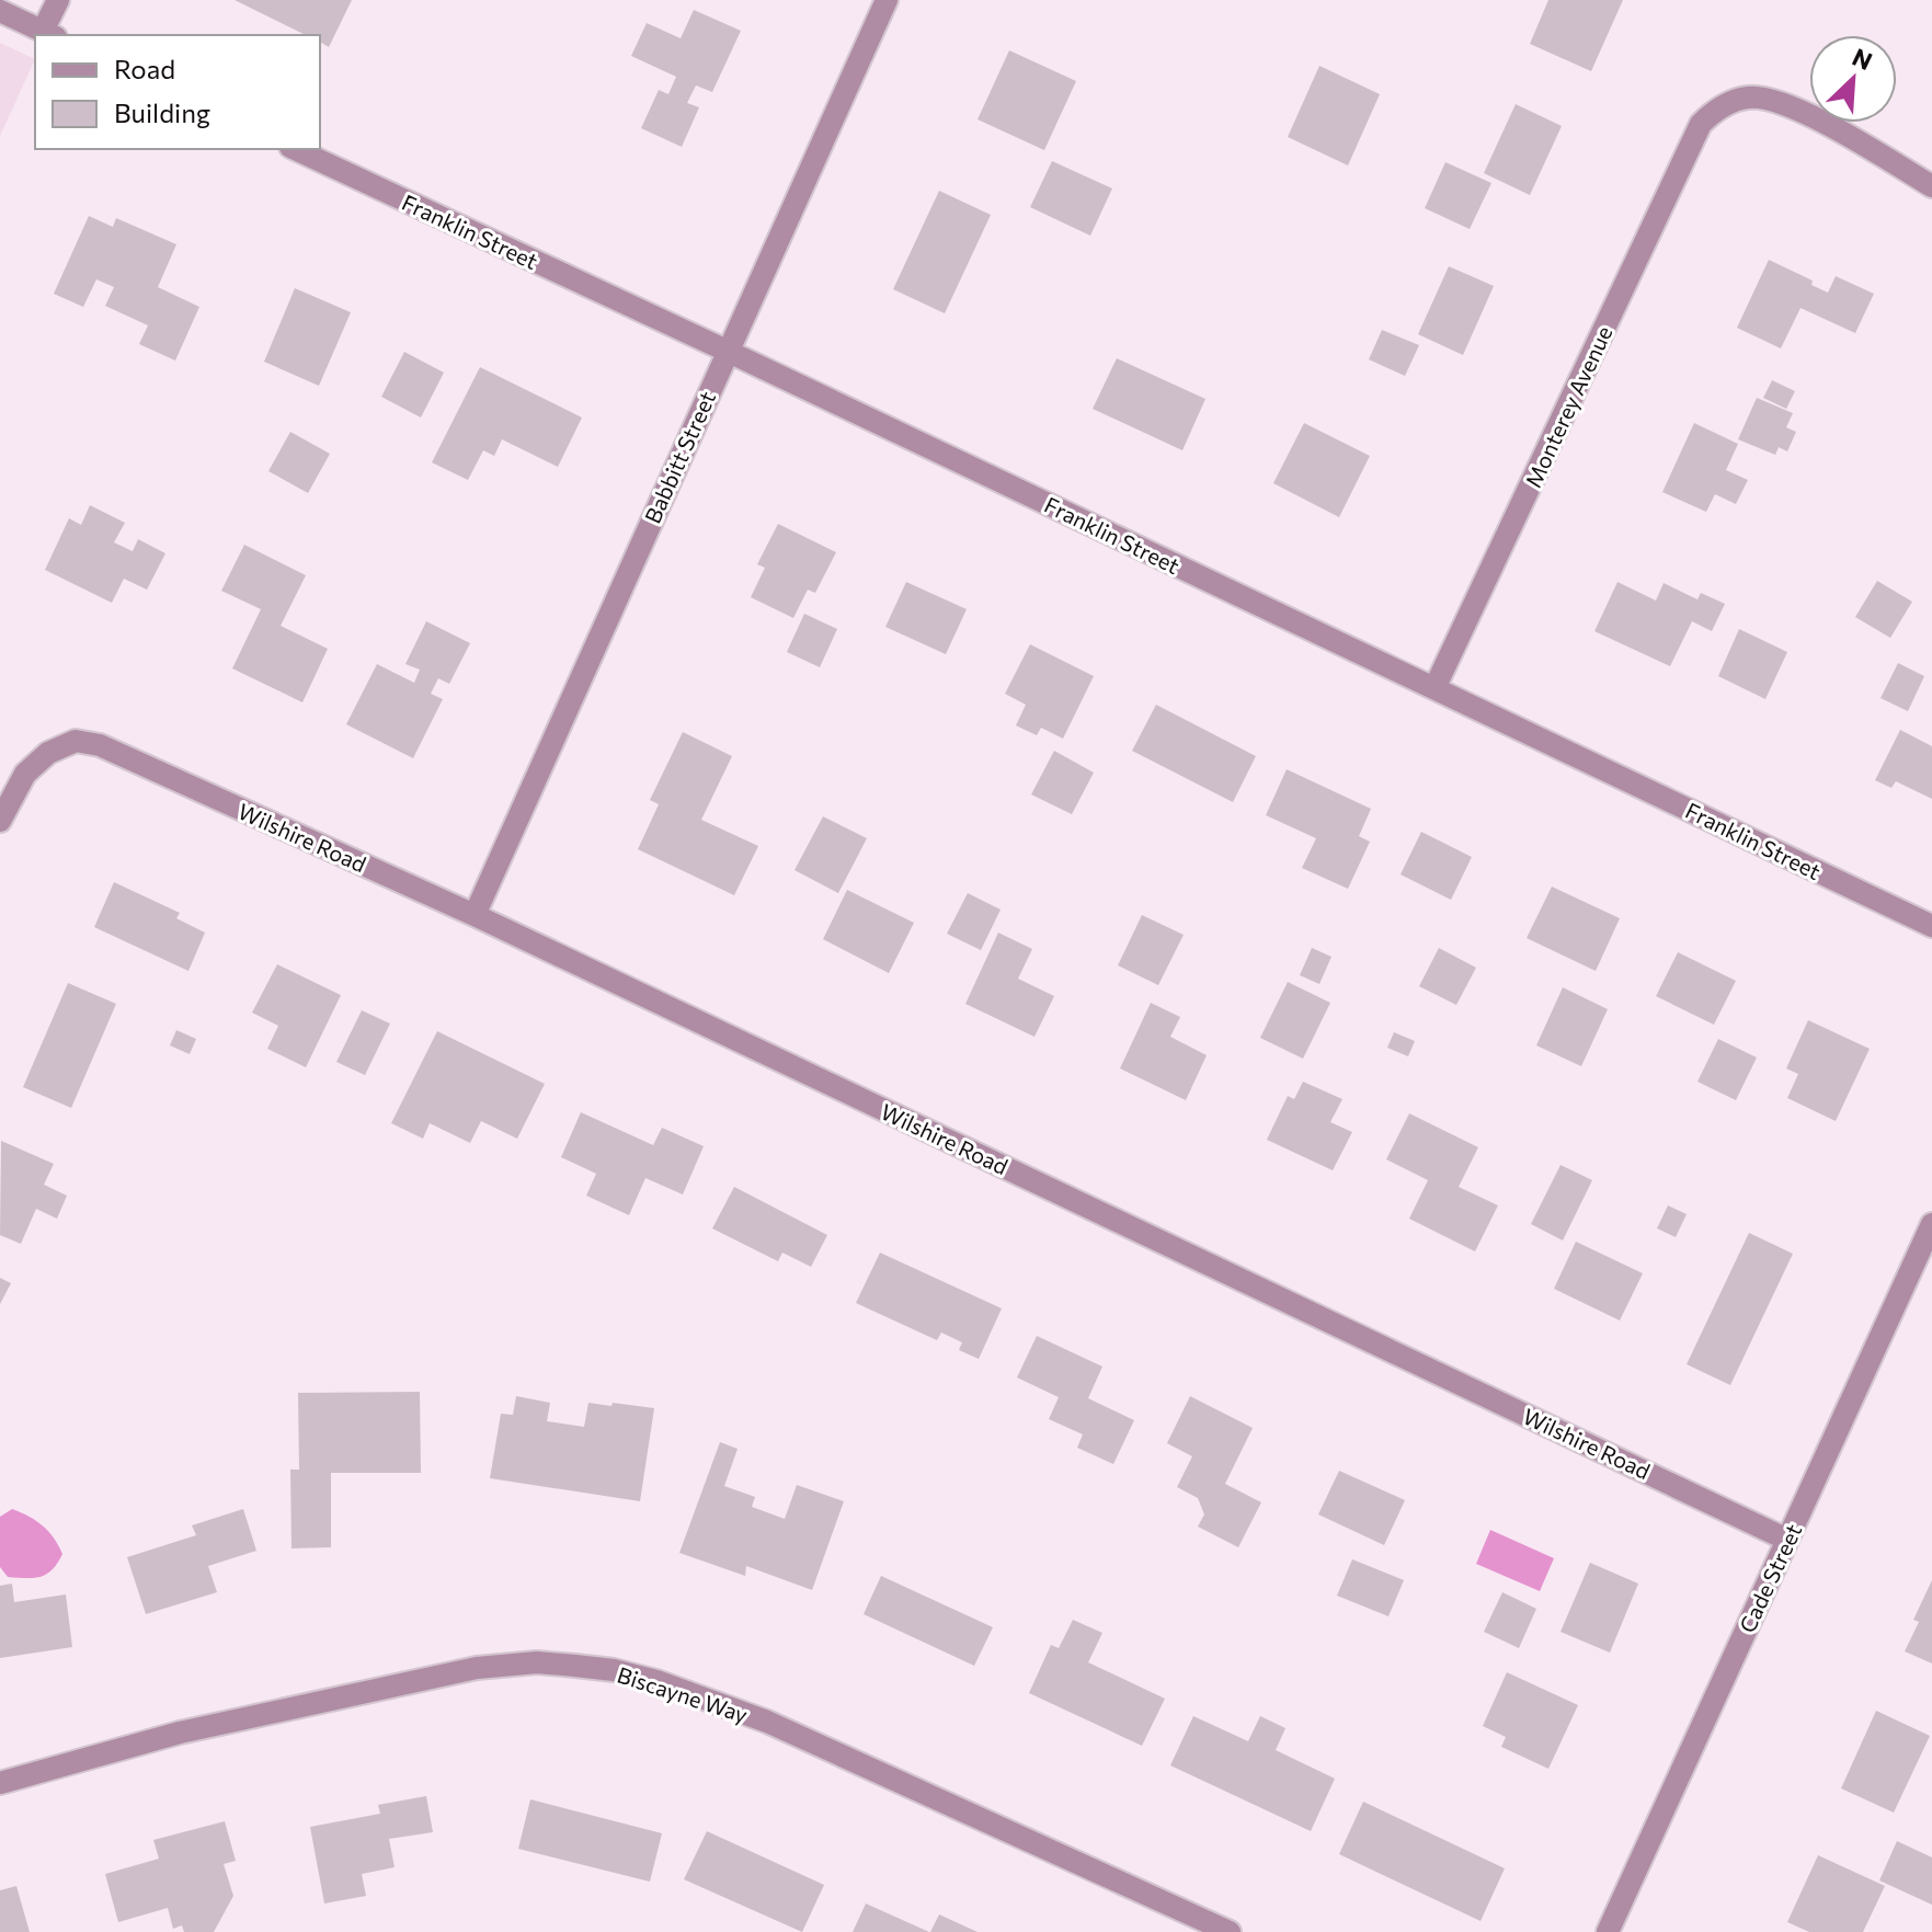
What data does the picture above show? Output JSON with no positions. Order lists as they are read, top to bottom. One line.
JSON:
{"streets":{"street":["Franklin Street","Monterey Avenue","Babbitt Street","Wilshire Road","Cade Street","Biscayne Way"]},"crossings":[["Franklin Street","Monterey Avenue"],["Franklin Street","Babbitt Street"],["Babbitt Street","Wilshire Road"],["Wilshire Road","Cade Street"]],"legend":["Road","Building"],"north":"top right"}
